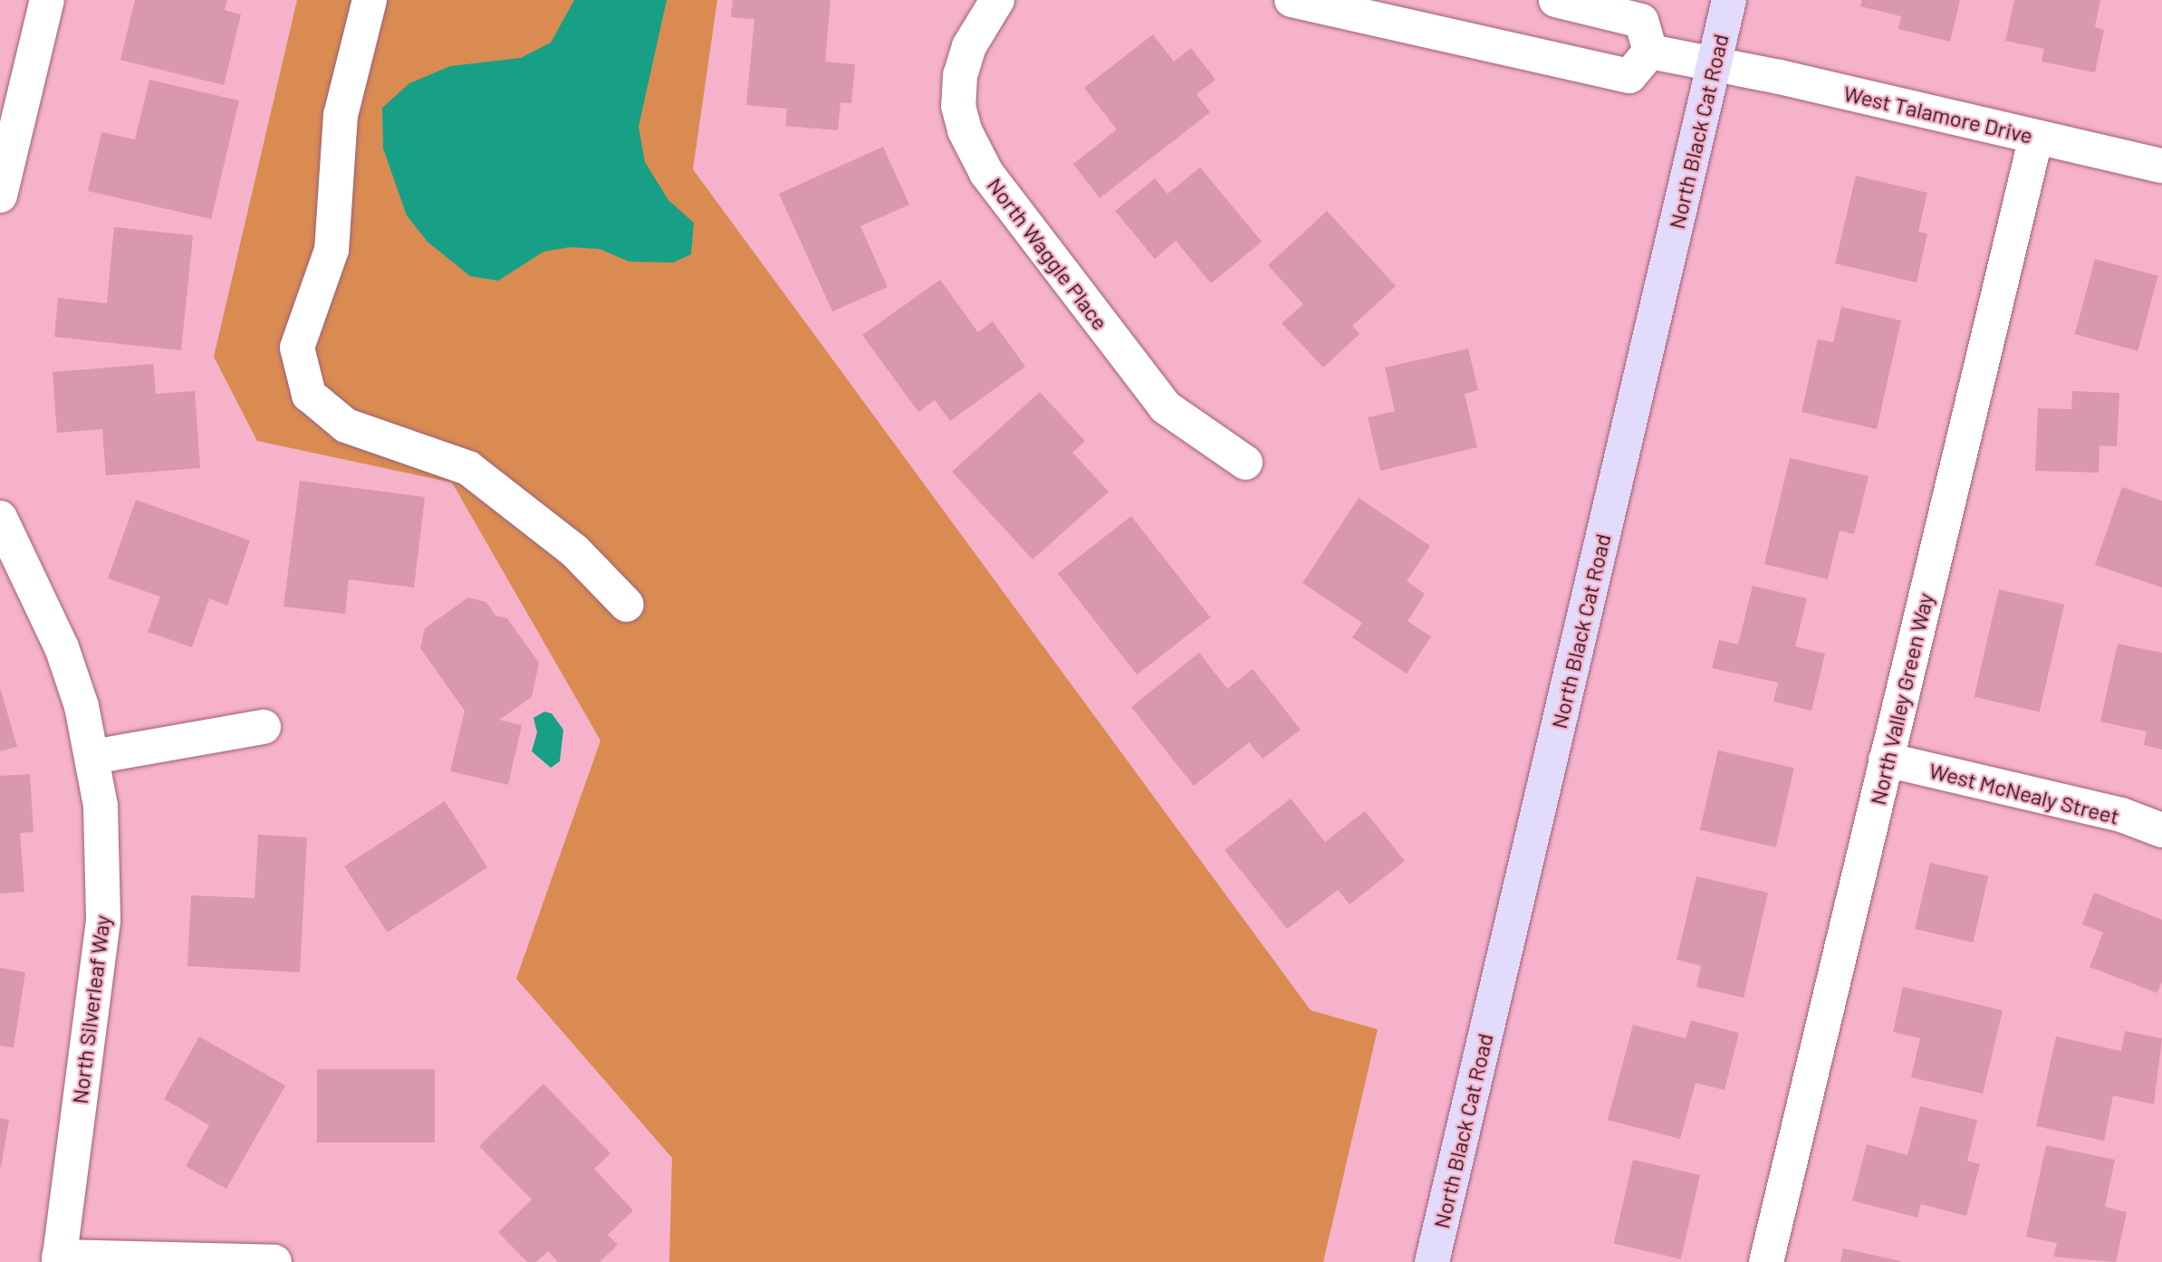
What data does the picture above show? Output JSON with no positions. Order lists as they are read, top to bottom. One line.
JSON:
{"streets":{"main road":["North Black Cat Road"],"street":["West Talamore Drive","North Waggle Place","North Valley Green Way","West McNealy Street","North Silverleaf Way"]},"crossings":[["West Talamore Drive","North Black Cat Road"],["West Talamore Drive","North Valley Green Way"],["North Valley Green Way","West McNealy Street"]]}
